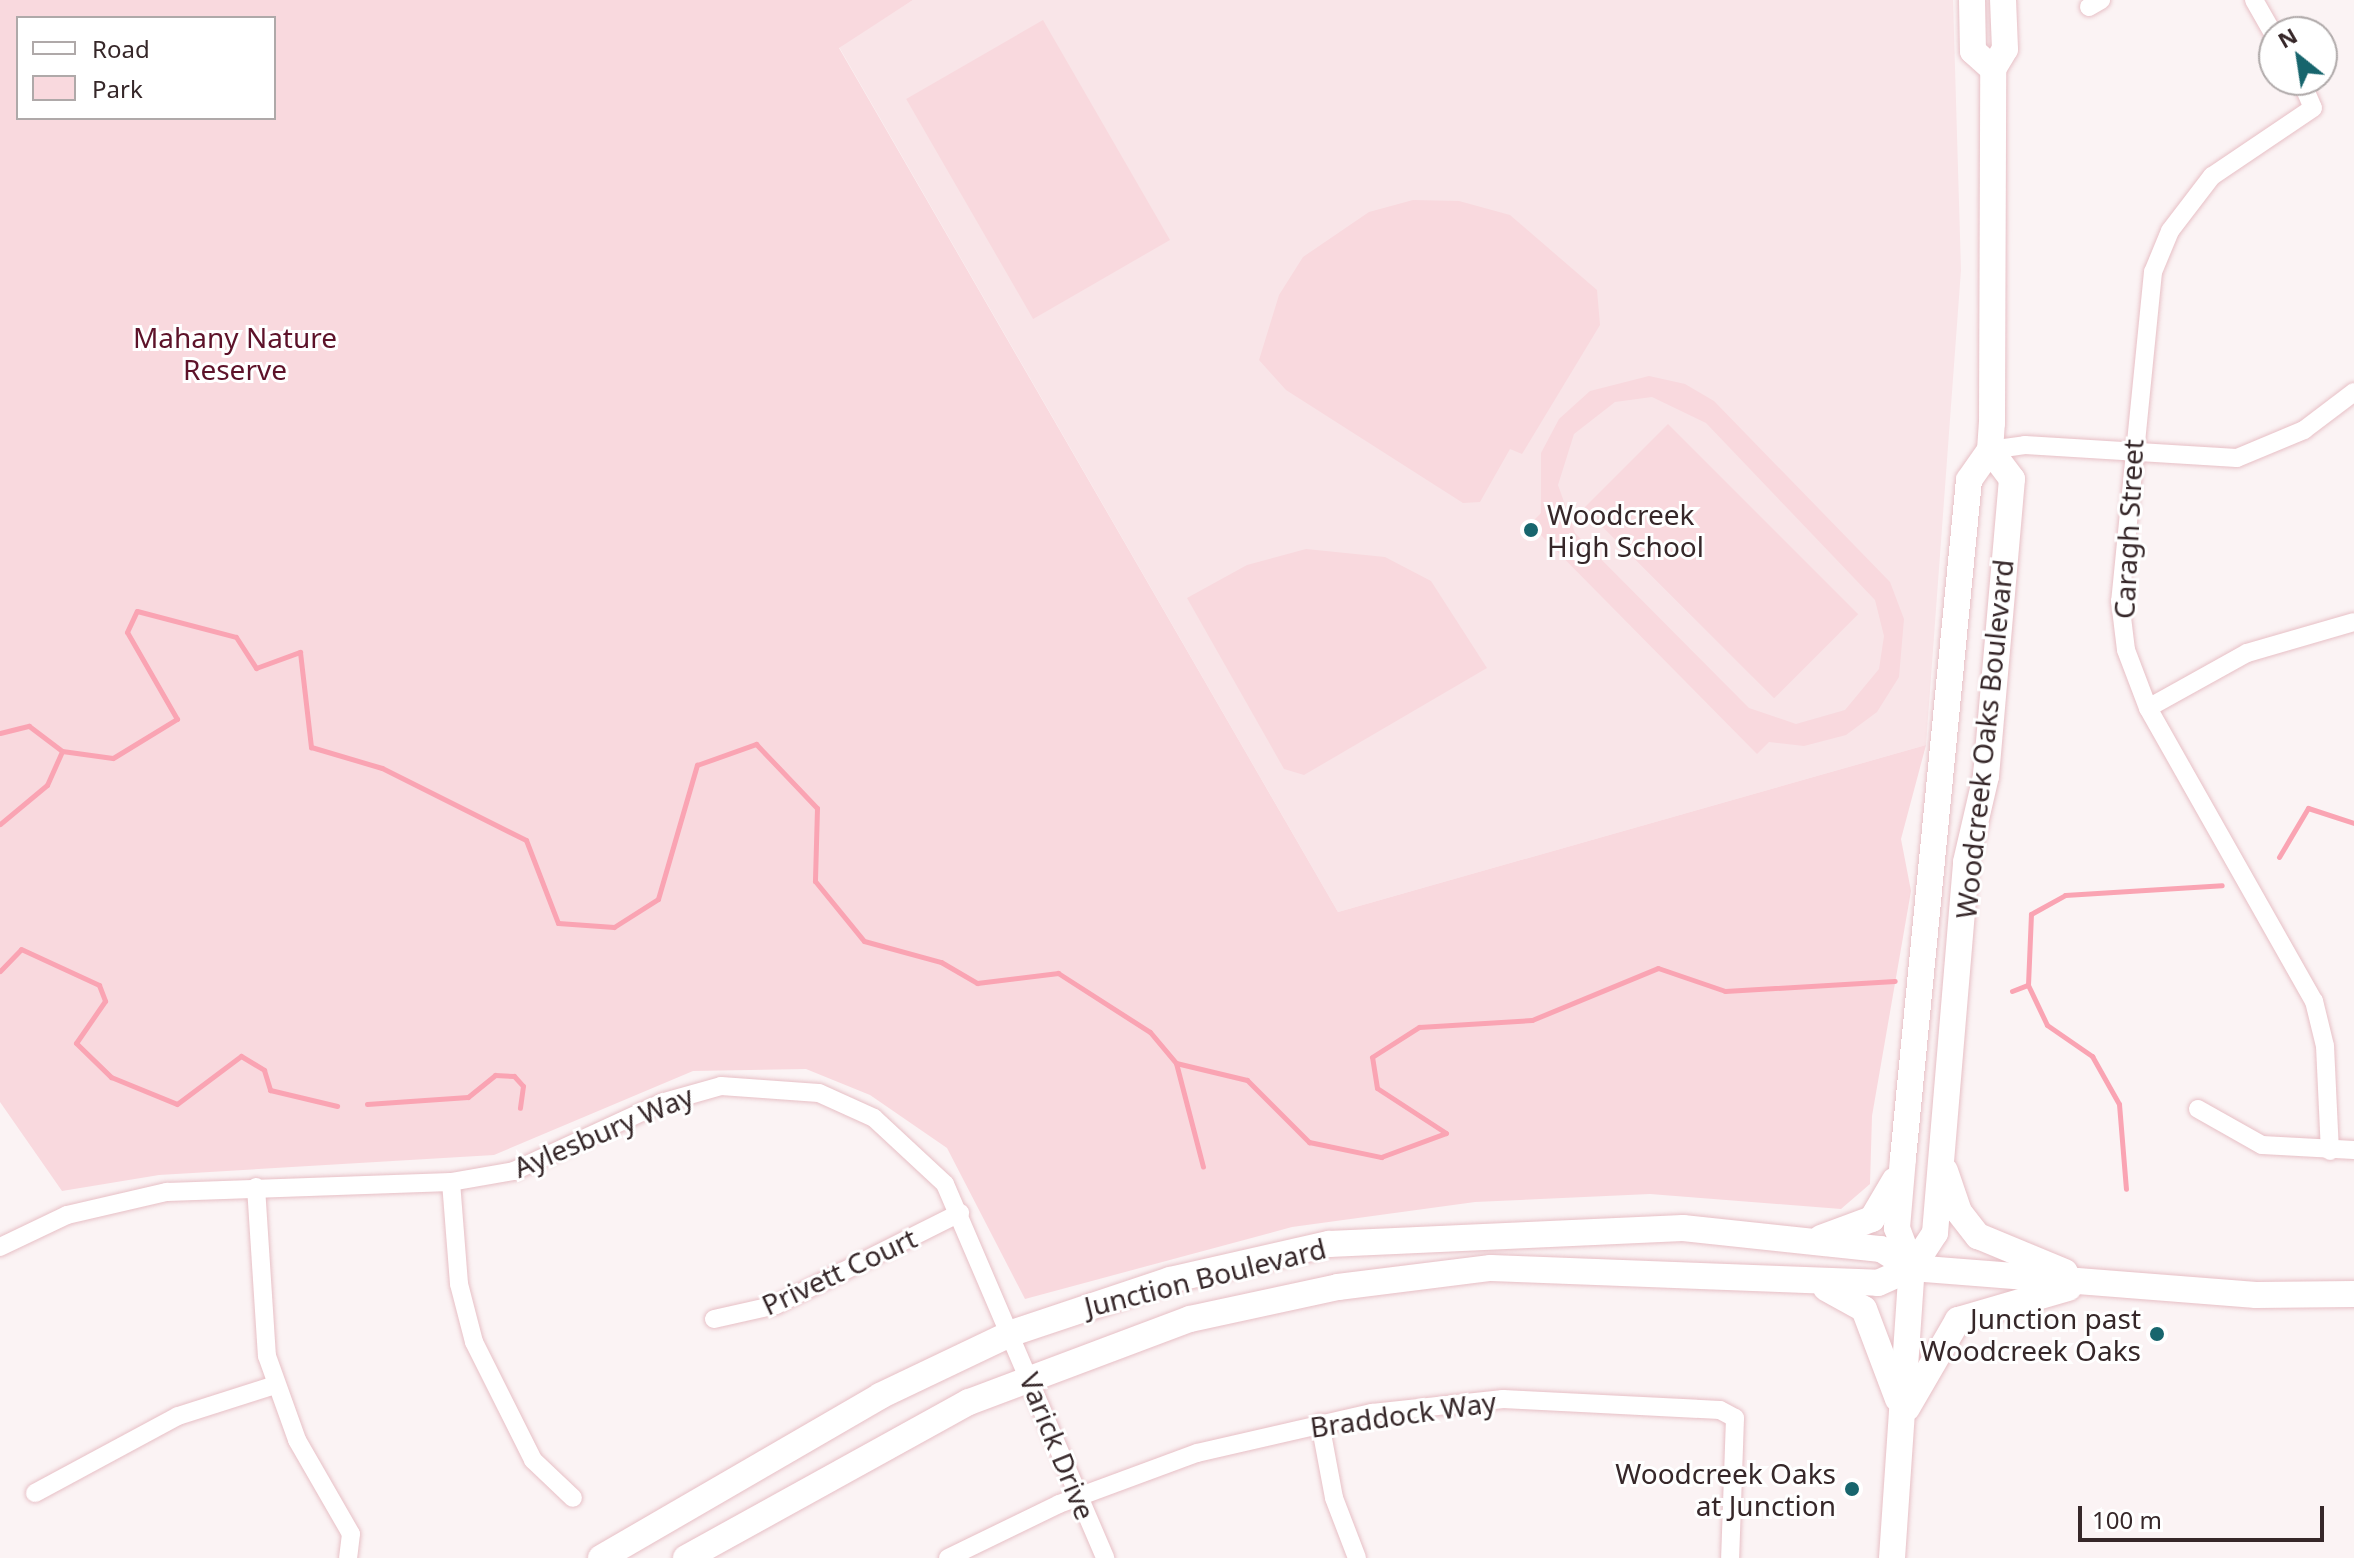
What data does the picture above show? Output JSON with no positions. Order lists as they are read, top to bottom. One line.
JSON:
{"streets":{"main road":["Woodcreek Oaks Boulevard","Junction Boulevard"],"street":["Caragh Street","Aylesbury Way","Privett Court","Braddock Way","Varick Drive"]},"crossings":[["Woodcreek Oaks Boulevard","Junction Boulevard"],["Aylesbury Way","Privett Court"],["Aylesbury Way","Junction Boulevard"],["Aylesbury Way","Varick Drive"],["Junction Boulevard","Varick Drive"],["Braddock Way","Varick Drive"]],"parks":["Mahany Nature Reserve"],"places":["Woodcreek High School","Junction past Woodcreek Oaks","Woodcreek Oaks at Junction"],"legend":["Road","Park"],"scale_bar":"100 m","north":"top left"}
